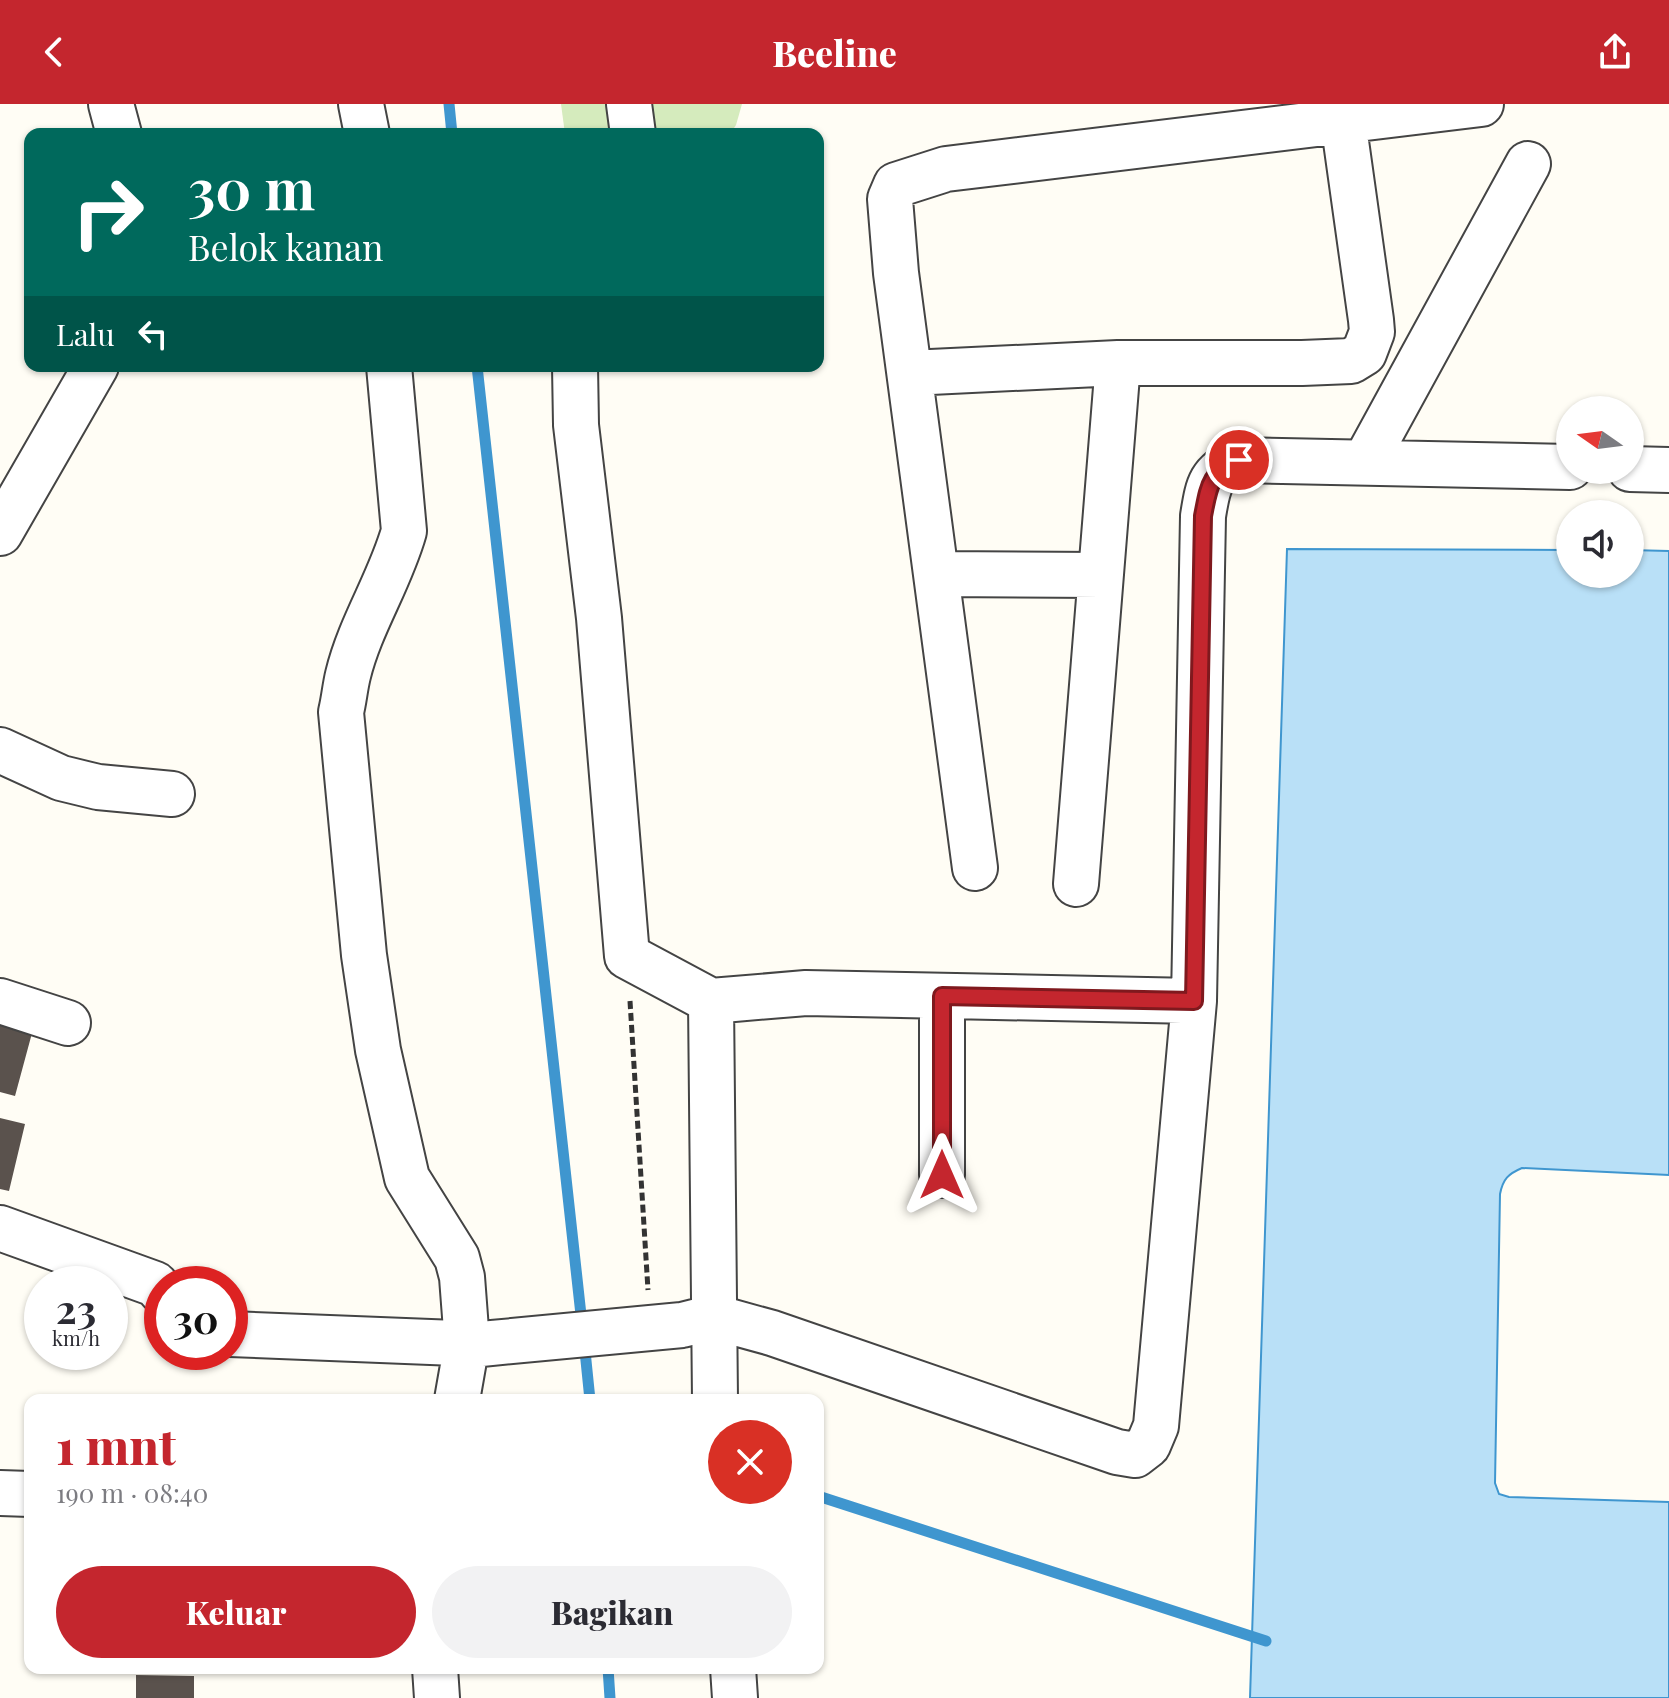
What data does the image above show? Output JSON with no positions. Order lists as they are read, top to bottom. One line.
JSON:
{"north":"left","page":{"header":"Beeline","turn":["30 m","Belok kanan"],"then":"Lalu","speed":"23 km/h","limit":"30","heading":["1 mnt","190 m · 08:40"],"buttons":["Keluar","Bagikan"]}}
